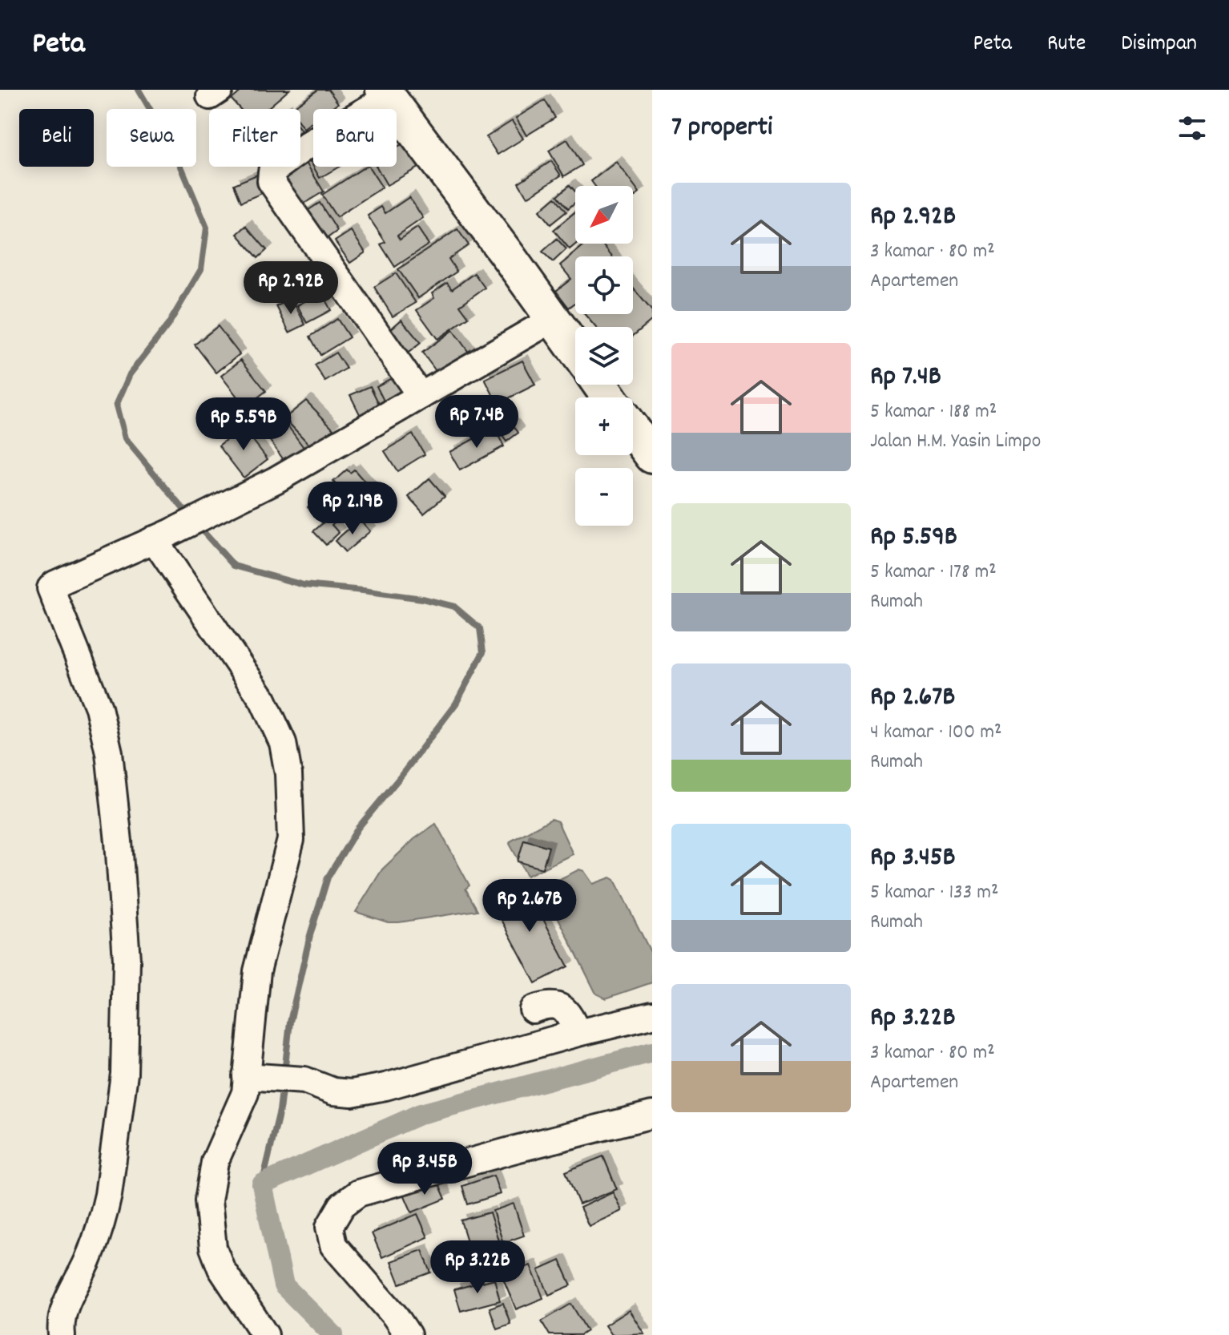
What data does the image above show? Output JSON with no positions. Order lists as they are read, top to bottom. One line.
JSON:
{"north":"bottom left","page":{"header":"Peta","nav":["Peta","Rute","Disimpan"],"heading":"7 properti","chip":["Beli","Sewa","Filter","Baru"],"list":[{"name":"Rp 2.92B","note":"3 kamar · 80 m² · Apartemen"},{"name":"Rp 7.4B","note":"5 kamar · 188 m² · Jalan H.M. Yasin Limpo"},{"name":"Rp 5.59B","note":"5 kamar · 178 m² · Rumah"},{"name":"Rp 2.67B","note":"4 kamar · 100 m² · Rumah"},{"name":"Rp 3.45B","note":"5 kamar · 133 m² · Rumah"},{"name":"Rp 3.22B","note":"3 kamar · 80 m² · Apartemen"}],"map_buttons":["+","−"],"price":["Rp 2.92B","Rp 7.4B","Rp 5.59B","Rp 2.19B","Rp 2.67B","Rp 3.45B","Rp 3.22B"]}}
